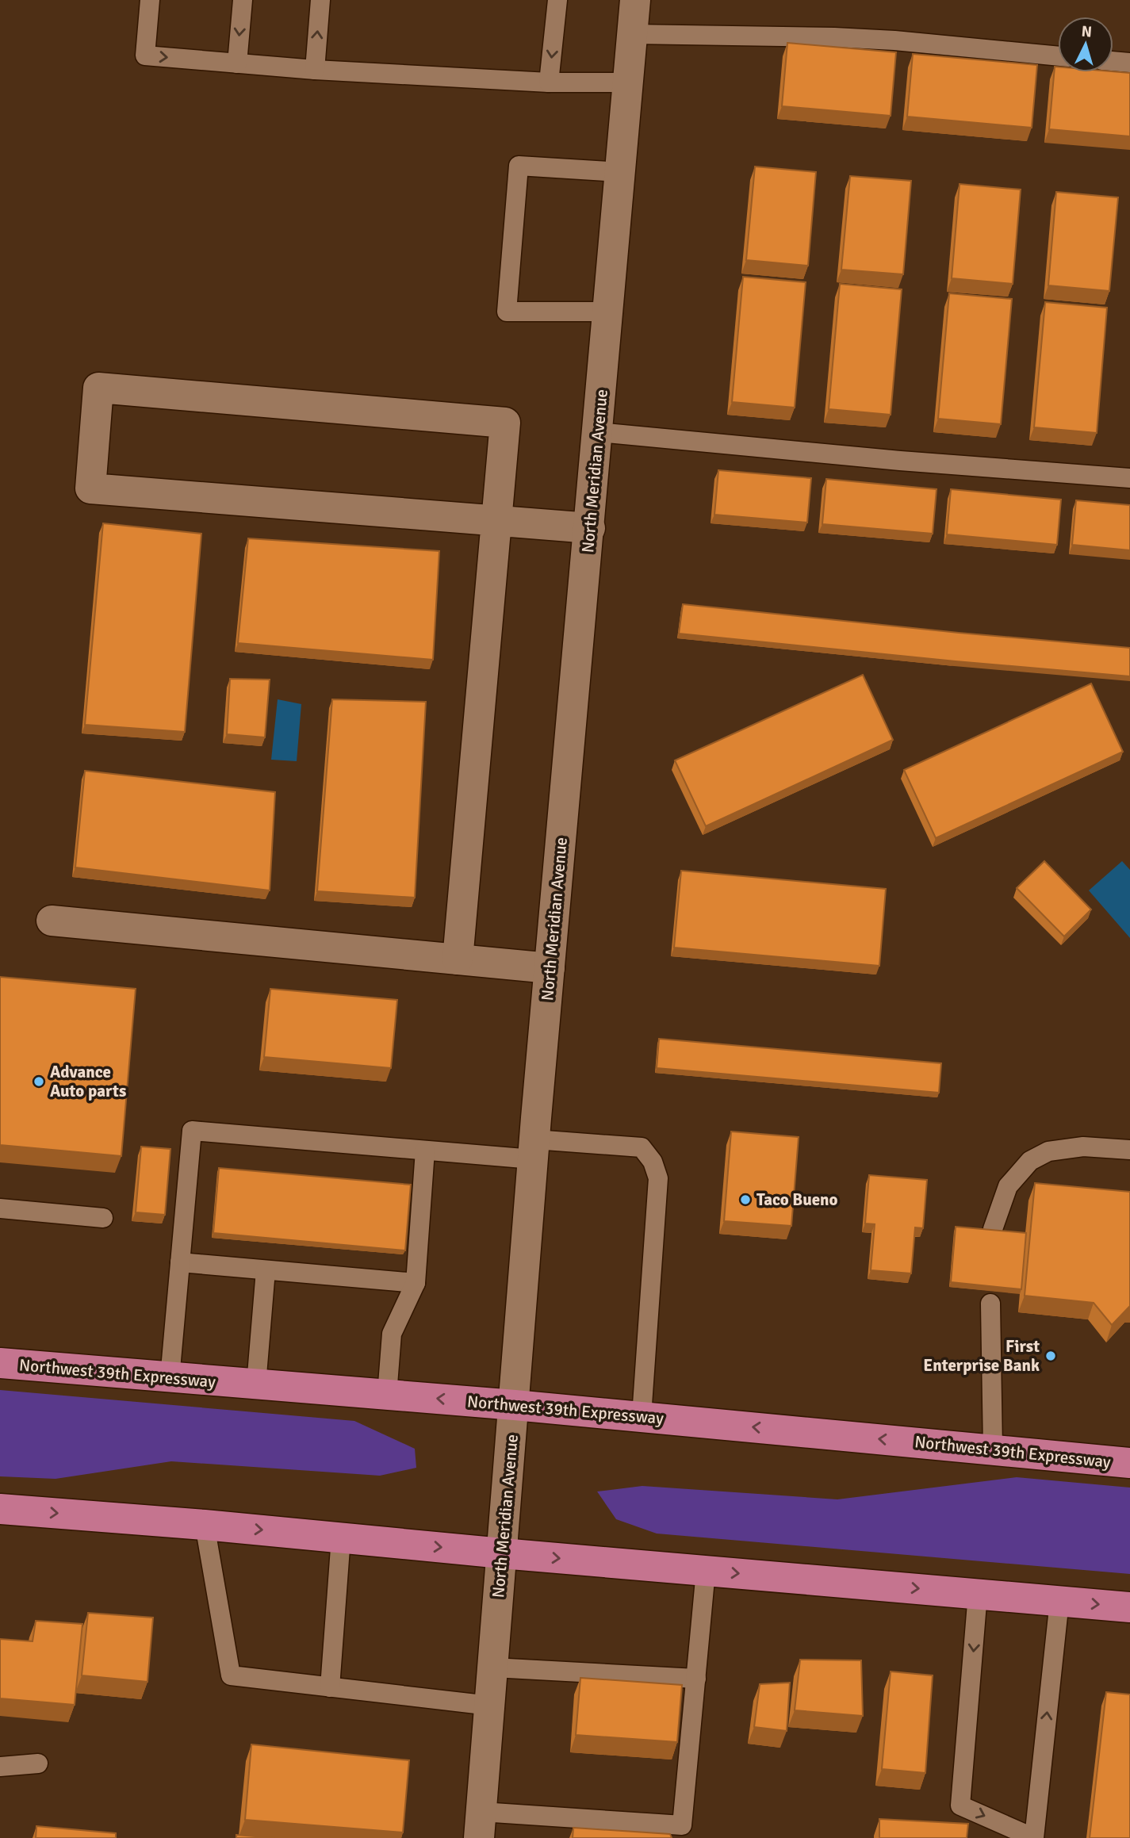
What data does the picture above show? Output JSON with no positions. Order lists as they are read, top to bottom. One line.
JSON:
{"streets":{"highway":["Northwest 39th Expressway"],"street":["North Meridian Avenue"]},"crossings":[["North Meridian Avenue","Northwest 39th Expressway"]],"places":["Advance Auto parts","Taco Bueno","First Enterprise Bank"],"north":"top"}
